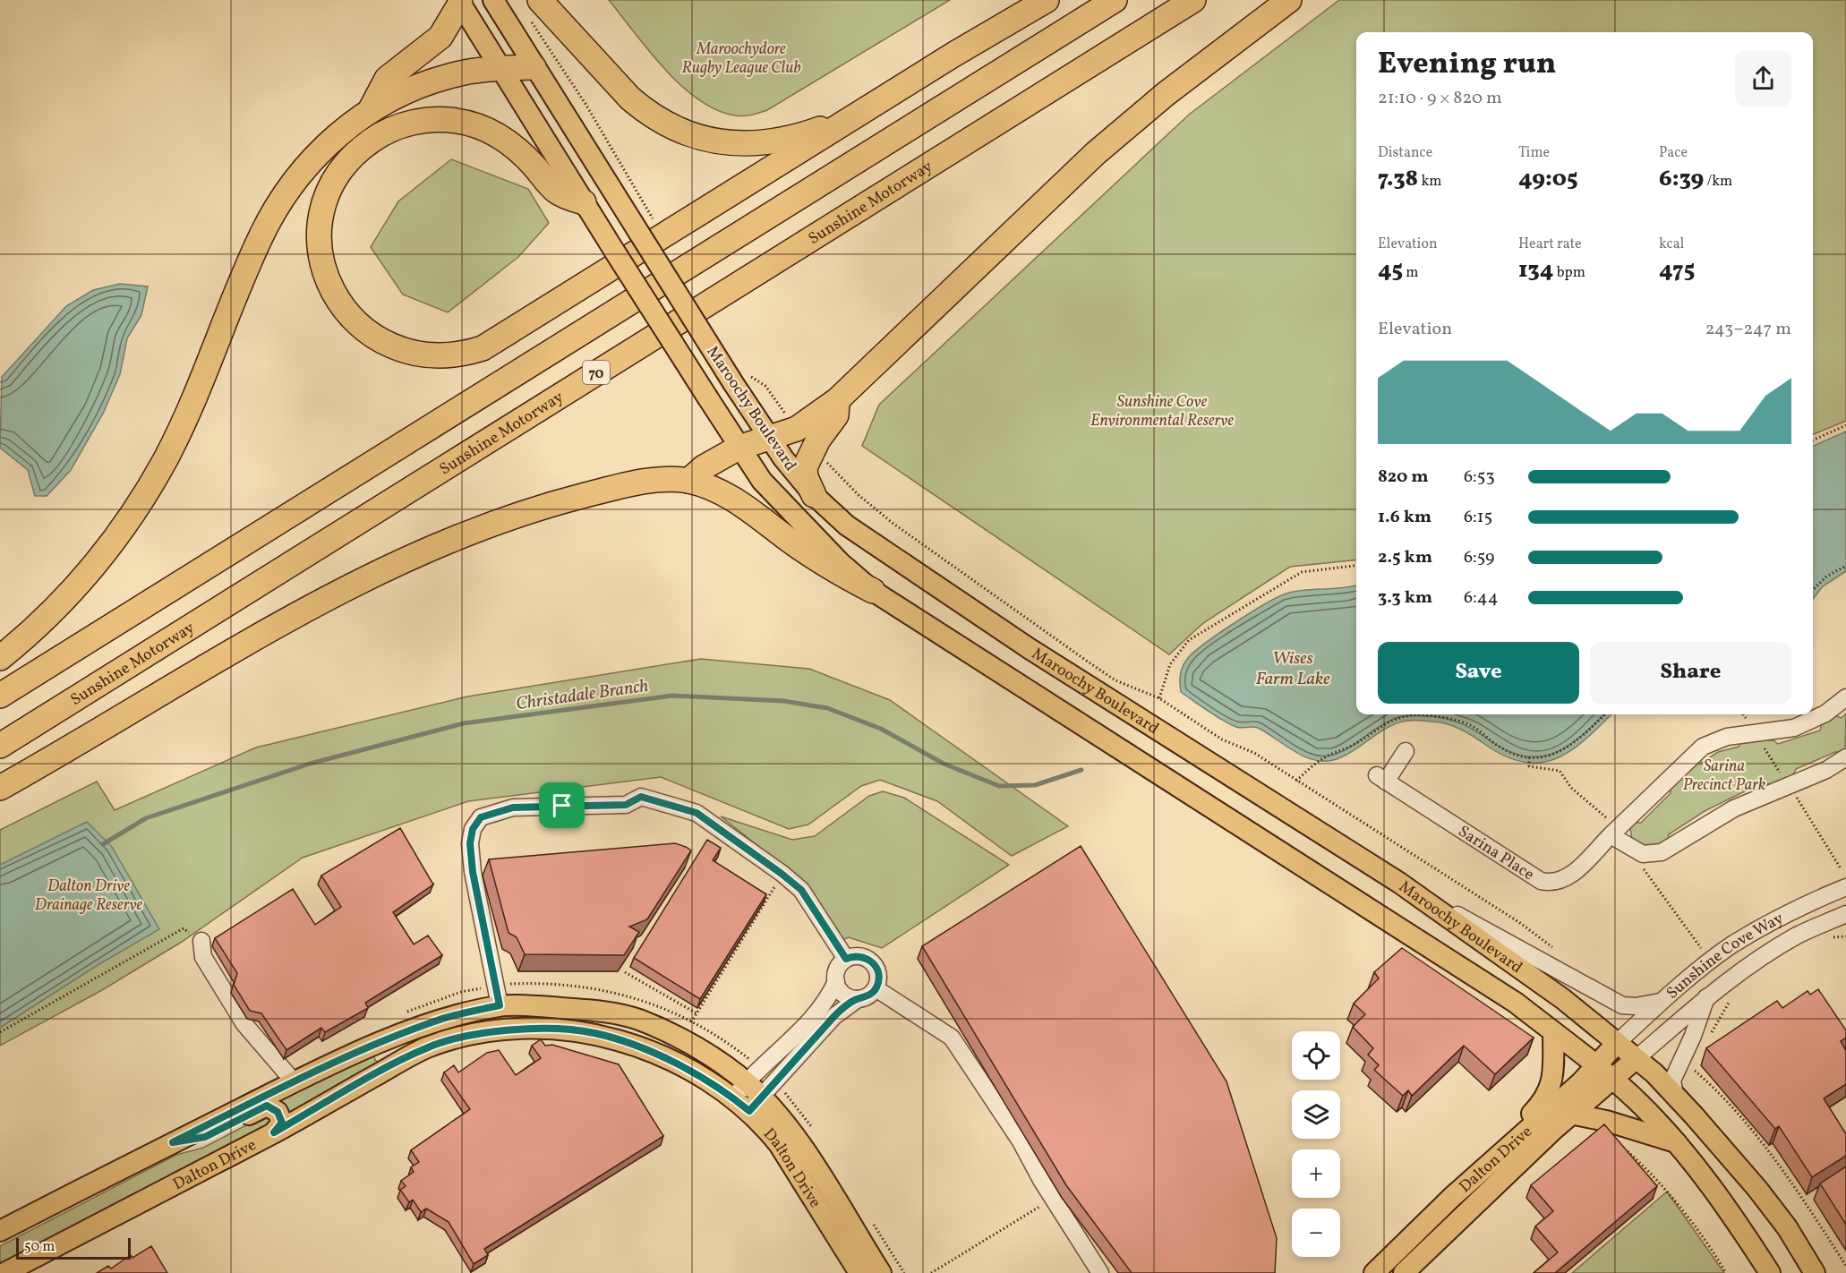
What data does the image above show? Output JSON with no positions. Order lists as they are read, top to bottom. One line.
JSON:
{"streets":{"highway":["Sunshine Motorway","70"],"main road":["Maroochy Boulevard","Dalton Drive"],"street":["Sarina Place","Sunshine Cove Way"]},"crossings":[["Maroochy Boulevard","Sunshine Cove Way"],["Maroochy Boulevard","Dalton Drive"],["Sunshine Cove Way","Dalton Drive"]],"water":["Wises Farm Lake","Christadale Branch"],"parks":["Maroochydore Rugby League Club","Sunshine Cove Environmental Reserve","Sarina Precinct Park","Dalton Drive Drainage Reserve"],"scale_bar":"50 m","page":{"heading":["Evening run","21:10 · 9 × 820 m"],"stats":[["Distance","7.38 km"],["Time","49:05"],["Pace","6:39 /km"],["Elevation","45 m"],["Heart rate","134 bpm"],["kcal","475"]],"chart":["Elevation","243–247 m"],"list":[{"name":"820 m","note":"6:53"},{"name":"1.6 km","note":"6:15"},{"name":"2.5 km","note":"6:59"},{"name":"3.3 km","note":"6:44"}],"buttons":["Save","Share"],"map_buttons":["+","−"],"scale":"50 m"}}
